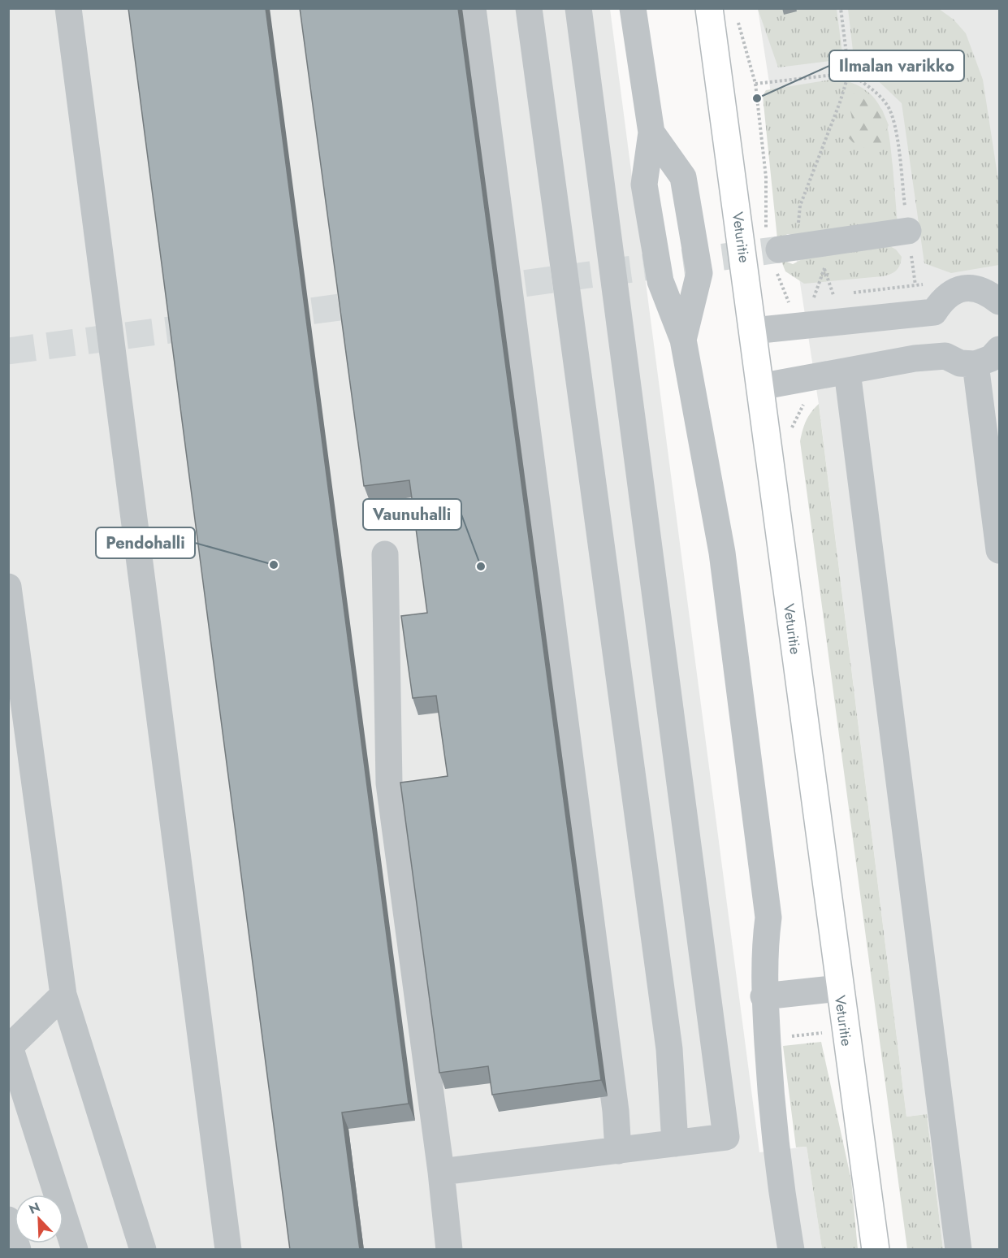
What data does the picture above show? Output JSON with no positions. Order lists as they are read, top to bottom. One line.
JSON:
{"streets":{"main road":["Veturitie"]},"places":["Ilmalan varikko","Pendohalli","Vaunuhalli"],"north":"top left"}
